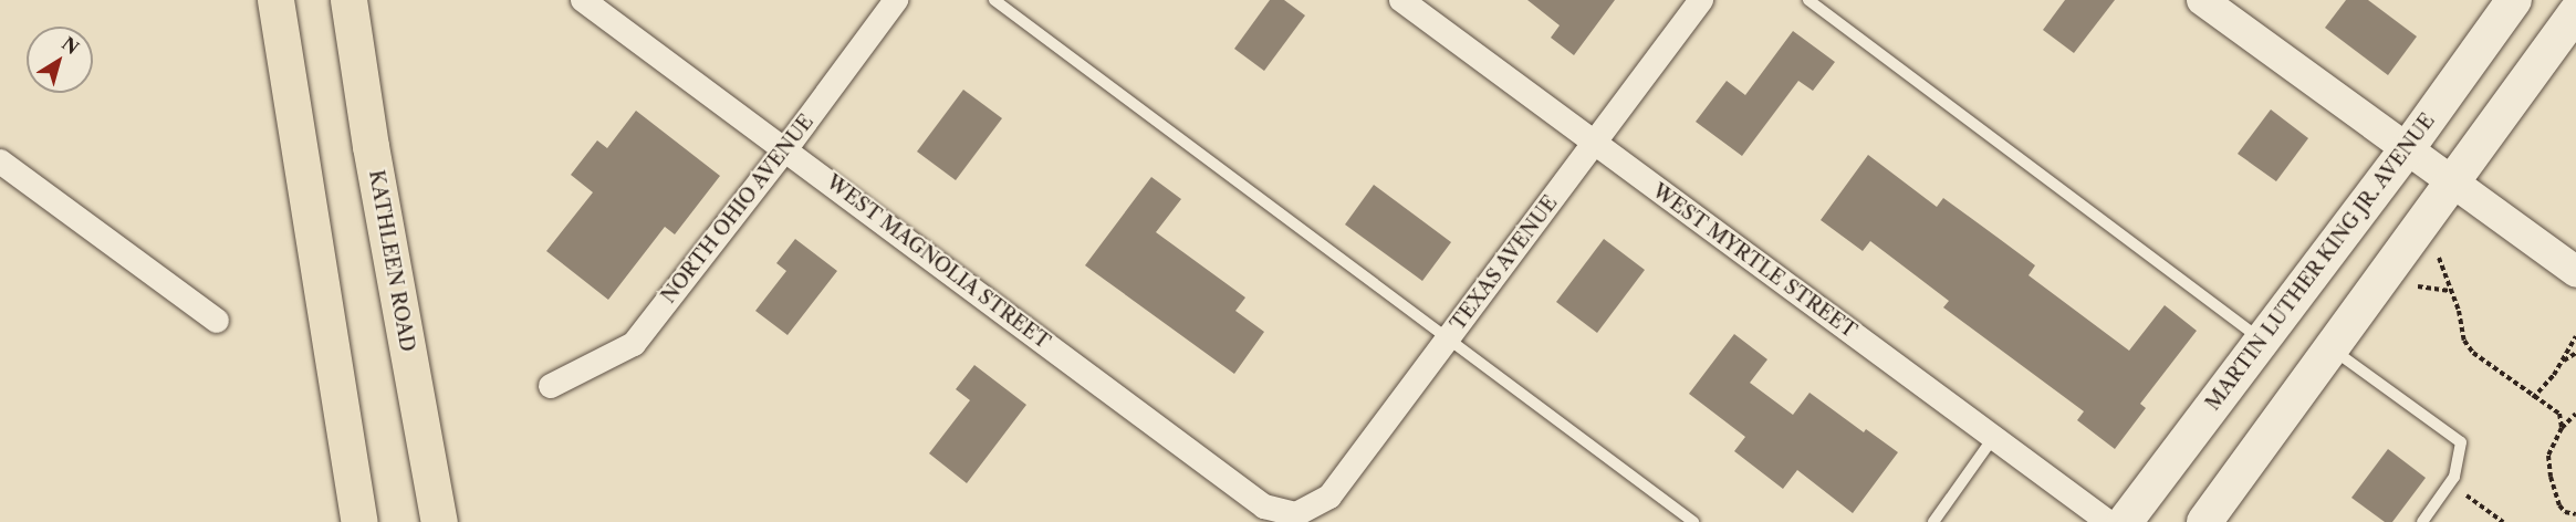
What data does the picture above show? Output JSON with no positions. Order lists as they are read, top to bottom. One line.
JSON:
{"streets":{"main road":["KATHLEEN ROAD","MARTIN LUTHER KING JR. AVENUE"],"street":["NORTH OHIO AVENUE","WEST MYRTLE STREET","WEST MAGNOLIA STREET","TEXAS AVENUE"]},"crossings":[["NORTH OHIO AVENUE","WEST MAGNOLIA STREET"],["WEST MYRTLE STREET","TEXAS AVENUE"],["WEST MAGNOLIA STREET","TEXAS AVENUE"]],"north":"top right"}
